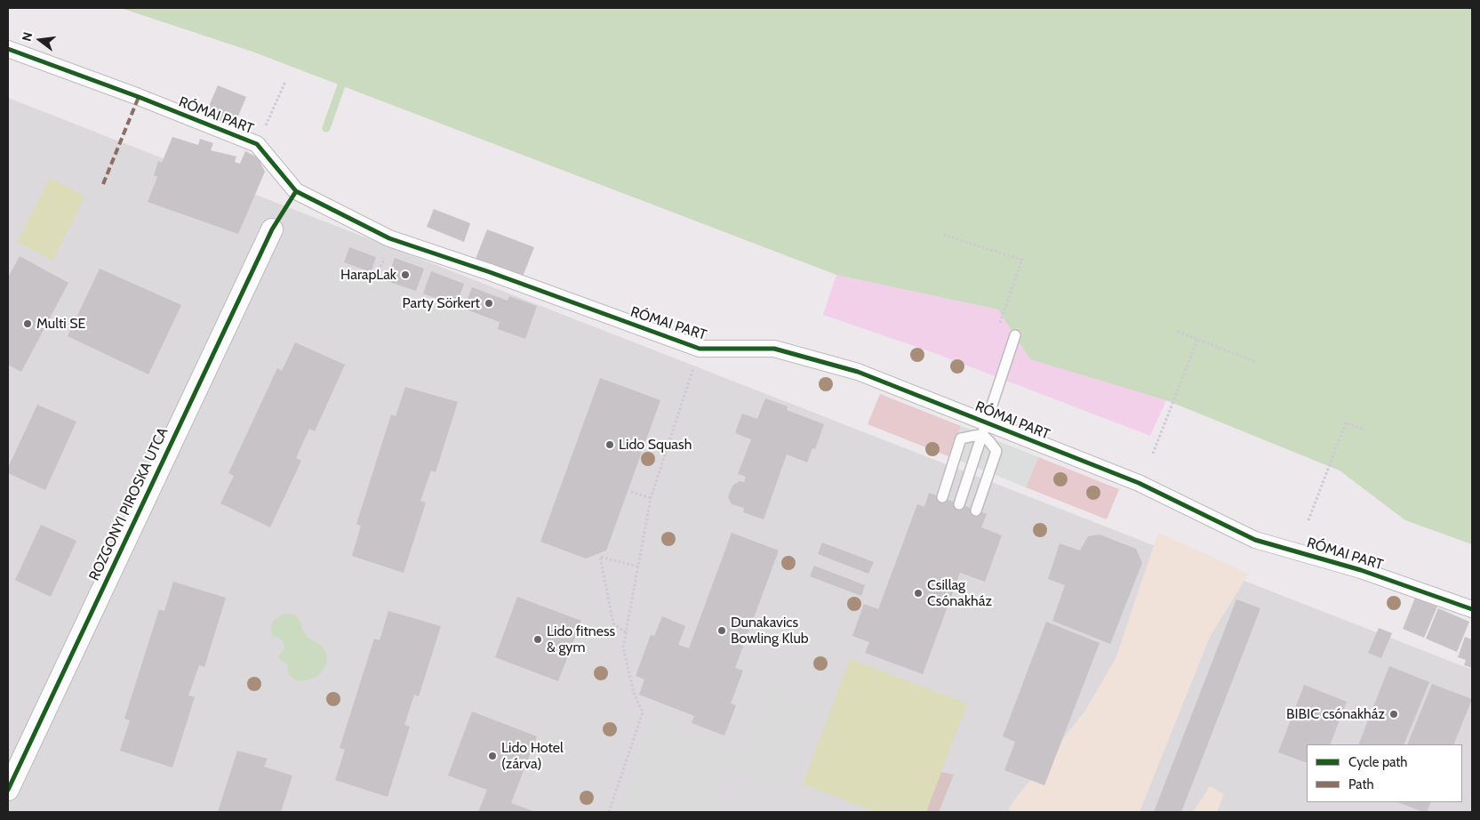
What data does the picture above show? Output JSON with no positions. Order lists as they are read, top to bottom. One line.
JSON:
{"streets":{"street":["RÓMAI PART","ROZGONYI PIROSKA UTCA"]},"places":["HarapLak","Party Sörkert","Multi SE","Lido Squash","Csillag Csónakház","Dunakavics Bowling Klub","Lido fitness & gym","BIBIC csónakház","Lido Hotel (zárva)"],"legend":["Cycle path","Path"],"north":"left"}
